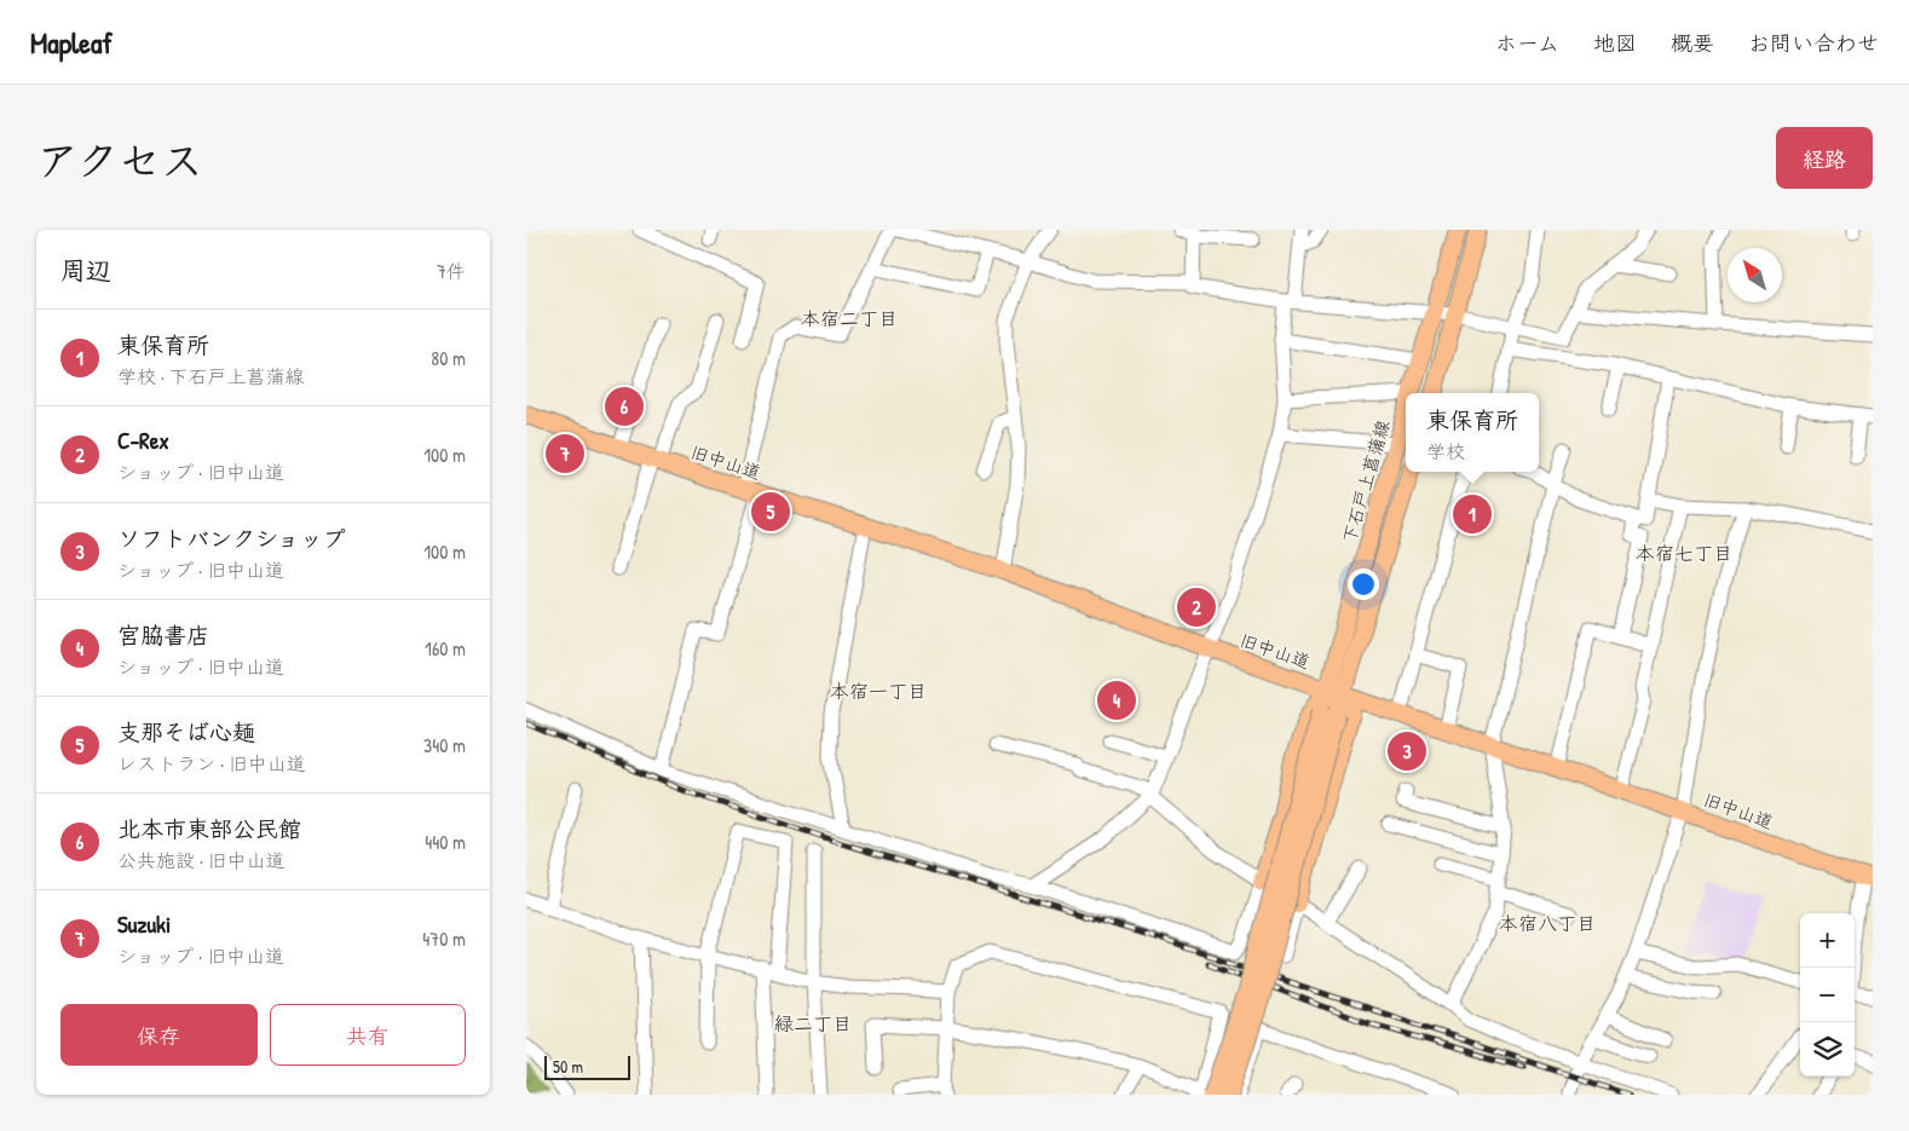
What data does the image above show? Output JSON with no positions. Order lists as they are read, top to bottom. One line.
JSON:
{"streets":{"main road":["旧中山道","下石戸上菖蒲線"]},"crossings":[["旧中山道","下石戸上菖蒲線"]],"districts":["本宿二丁目","本宿七丁目","本宿一丁目","本宿八丁目","緑二丁目"],"scale_bar":"50 m","north":"top left","page":{"header":"Mapleaf","nav":["ホーム","地図","概要","お問い合わせ"],"title":"アクセス","buttons":["経路",["保存","共有"]],"heading":["周辺","7件"],"list":[{"mark":"1","name":"東保育所","note":"学校 · 下石戸上菖蒲線","value":"80 m"},{"mark":"2","name":"C-Rex","note":"ショップ · 旧中山道","value":"100 m"},{"mark":"3","name":"ソフトバンクショップ","note":"ショップ · 旧中山道","value":"100 m"},{"mark":"4","name":"宮脇書店","note":"ショップ · 旧中山道","value":"160 m"},{"mark":"5","name":"支那そば心麺","note":"レストラン · 旧中山道","value":"340 m"},{"mark":"6","name":"北本市東部公民館","note":"公共施設 · 旧中山道","value":"440 m"},{"mark":"7","name":"Suzuki","note":"ショップ · 旧中山道","value":"470 m"}],"pins":["6","7","5","1","2","4","3"],"popup":["東保育所","学校"],"map_buttons":["+","−"],"scale":"50 m"}}
